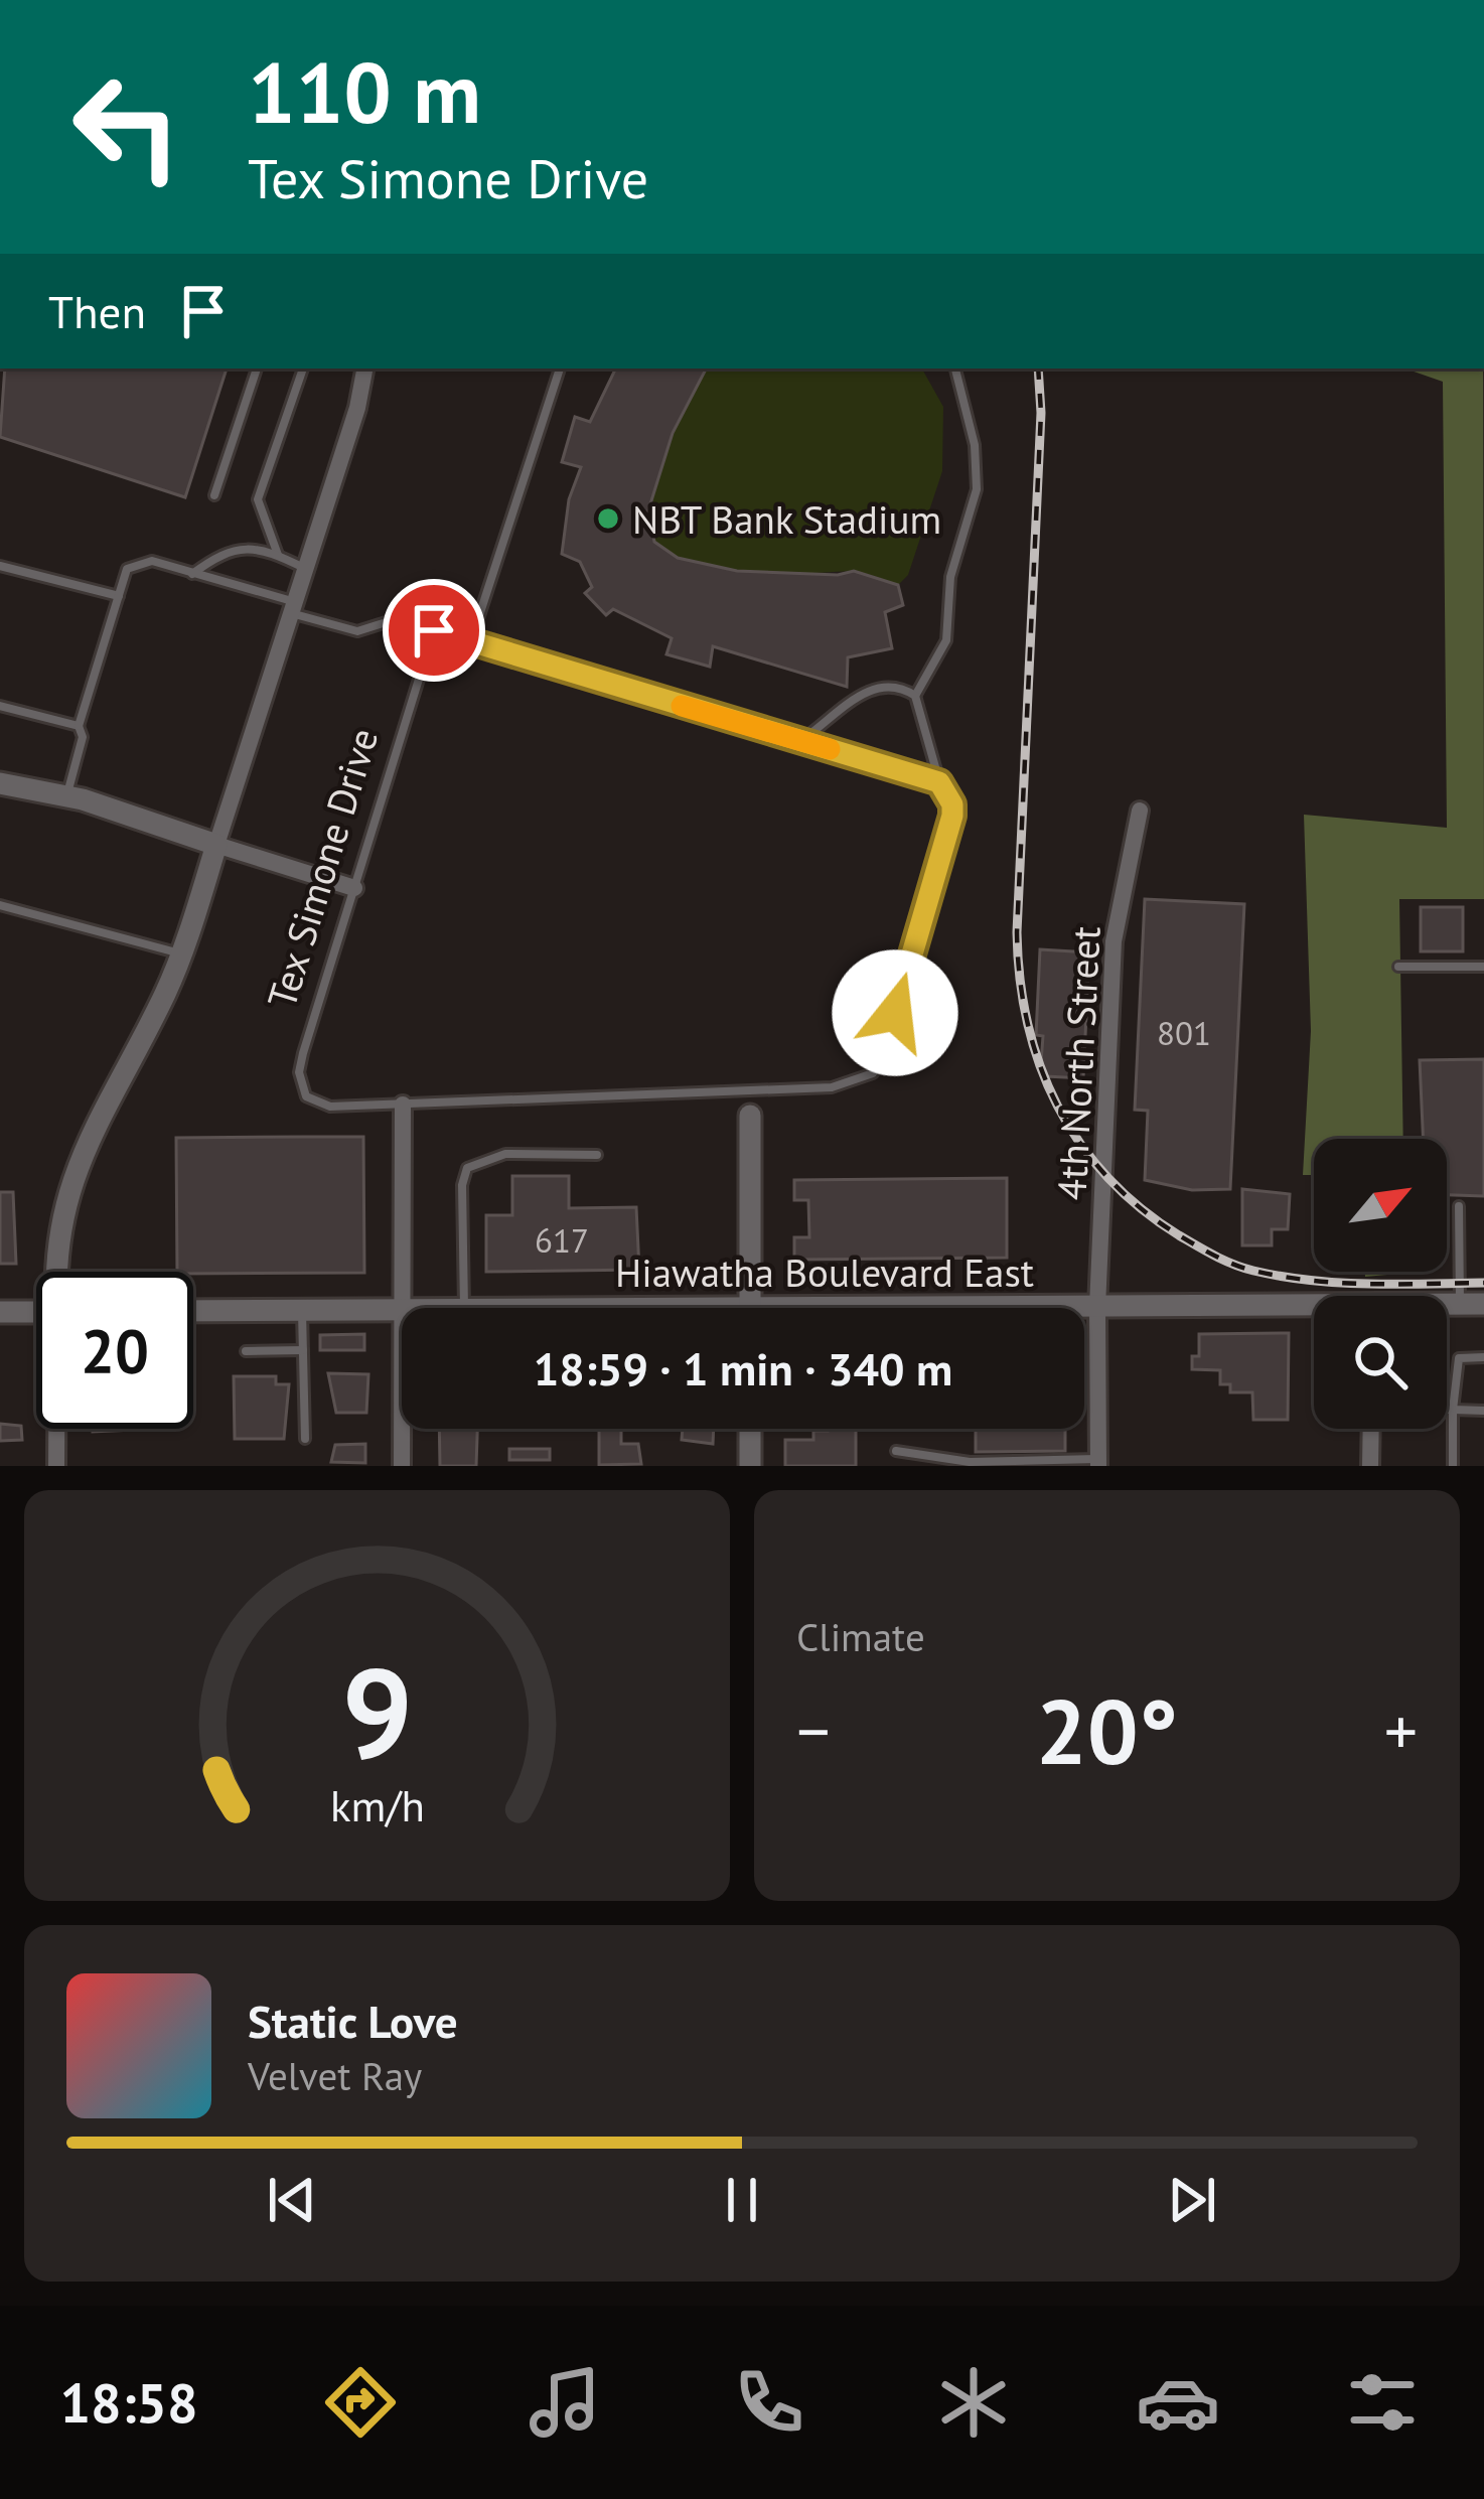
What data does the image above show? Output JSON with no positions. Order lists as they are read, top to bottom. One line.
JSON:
{"streets":{"street":["4th North Street","Hiawatha Boulevard East"],"lane":["Tex Simone Drive"]},"crossings":[["4th North Street","Hiawatha Boulevard East"]],"places":["NBT Bank Stadium"],"house_numbers":["801","617"],"north":"top right","page":{"turn":["110 m","Tex Simone Drive"],"then":"Then","limit":"20","trip":"18:59 · 1 min · 340 m","tile":"Climate","heat":["−","20°","+"],"song":["Static Love","Velvet Ray"],"tabs":"18:58","gauge":["9","km/h"]}}
